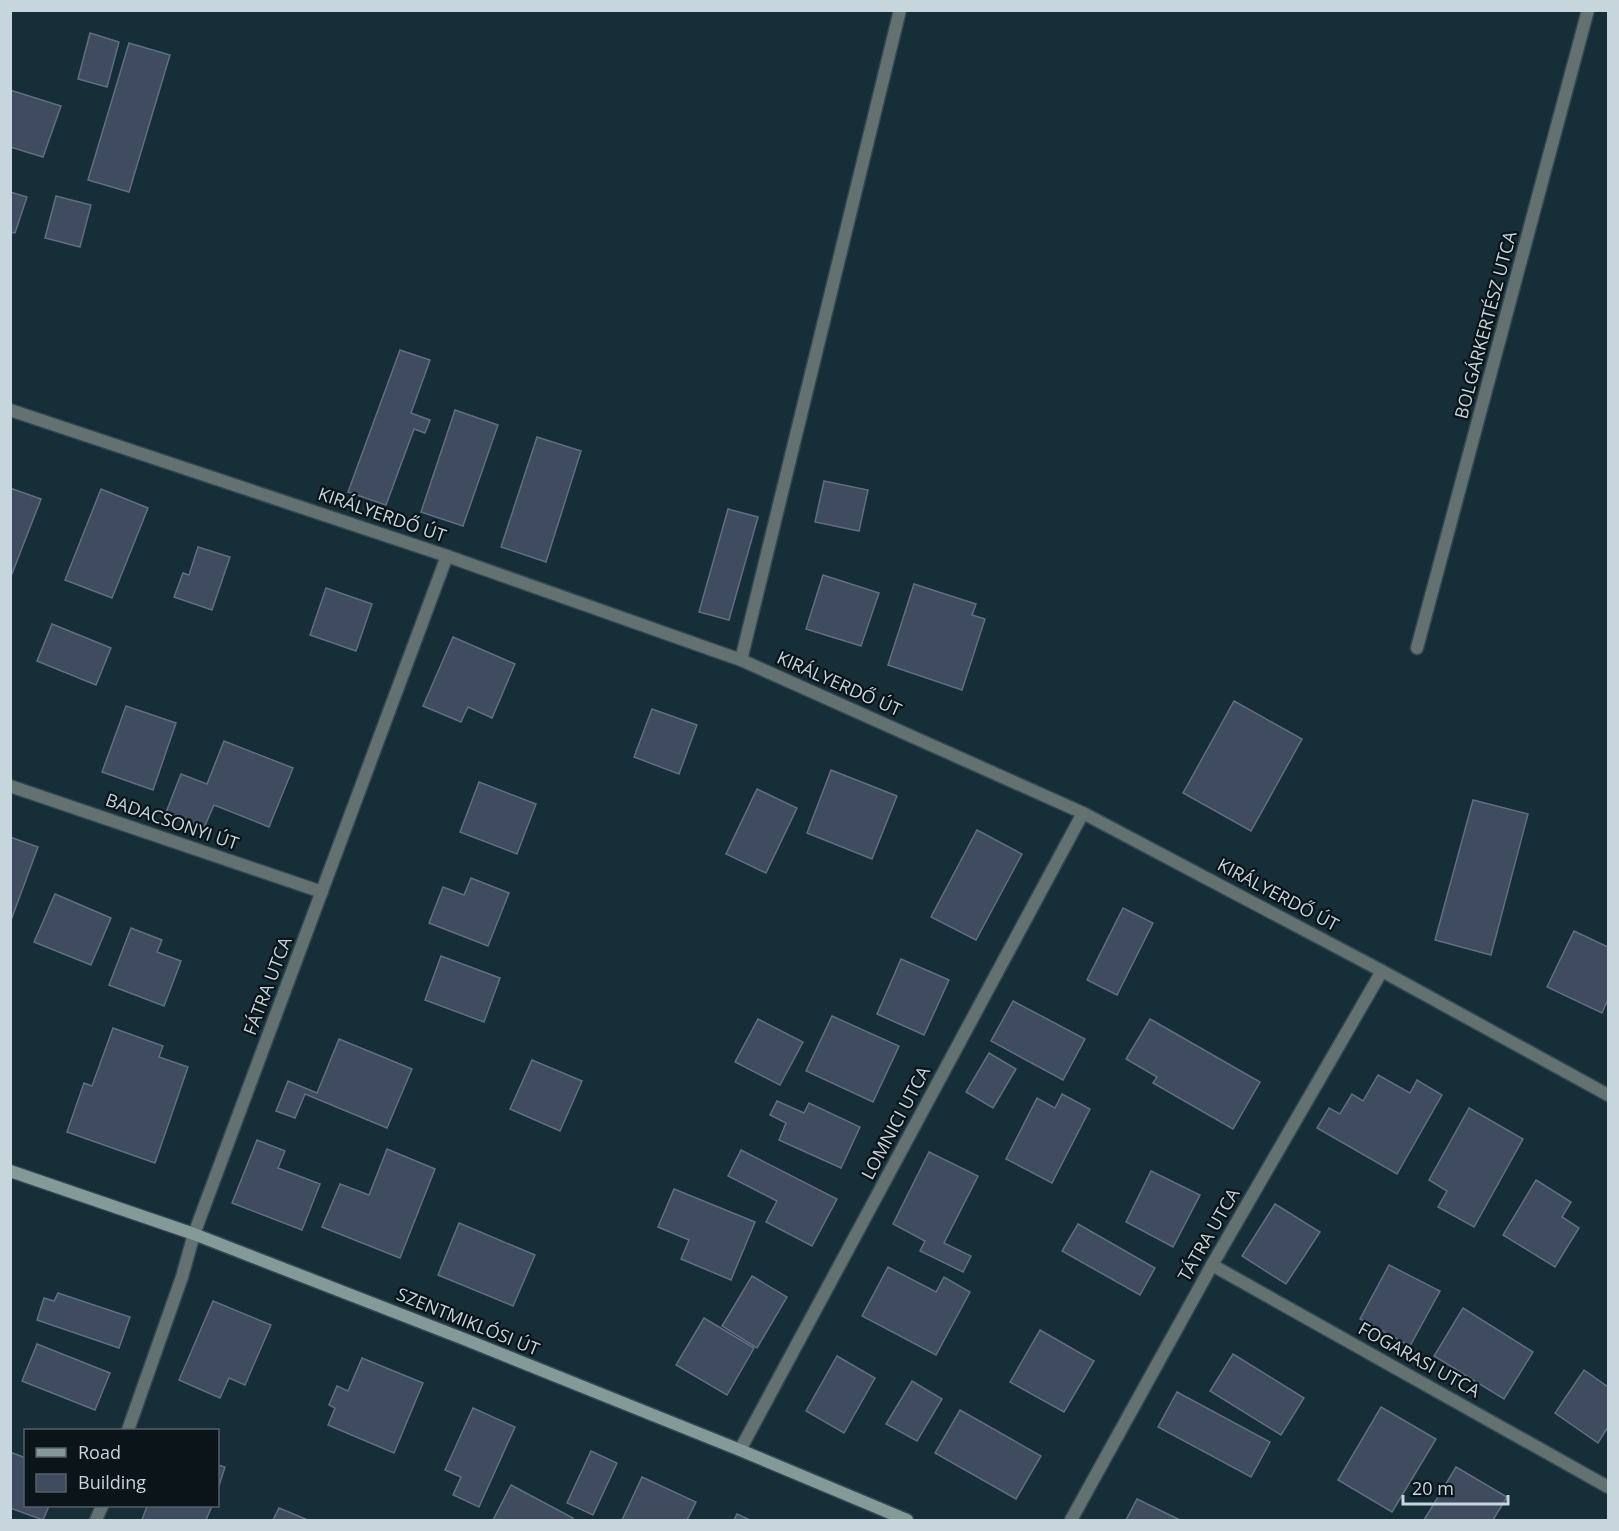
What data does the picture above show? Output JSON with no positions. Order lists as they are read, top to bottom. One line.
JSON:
{"streets":{"street":["BOLGÁRKERTÉSZ UTCA","KIRÁLYERDŐ ÚT","BADACSONYI ÚT","FÁTRA UTCA","LOMNICI UTCA","TÁTRA UTCA","SZENTMIKLÓSI ÚT","FOGARASI UTCA"]},"crossings":[["KIRÁLYERDŐ ÚT","FÁTRA UTCA"],["KIRÁLYERDŐ ÚT","LOMNICI UTCA"],["KIRÁLYERDŐ ÚT","TÁTRA UTCA"],["BADACSONYI ÚT","FÁTRA UTCA"],["FÁTRA UTCA","SZENTMIKLÓSI ÚT"],["LOMNICI UTCA","SZENTMIKLÓSI ÚT"],["TÁTRA UTCA","FOGARASI UTCA"]],"legend":["Road","Building"],"scale_bar":"20 m"}
